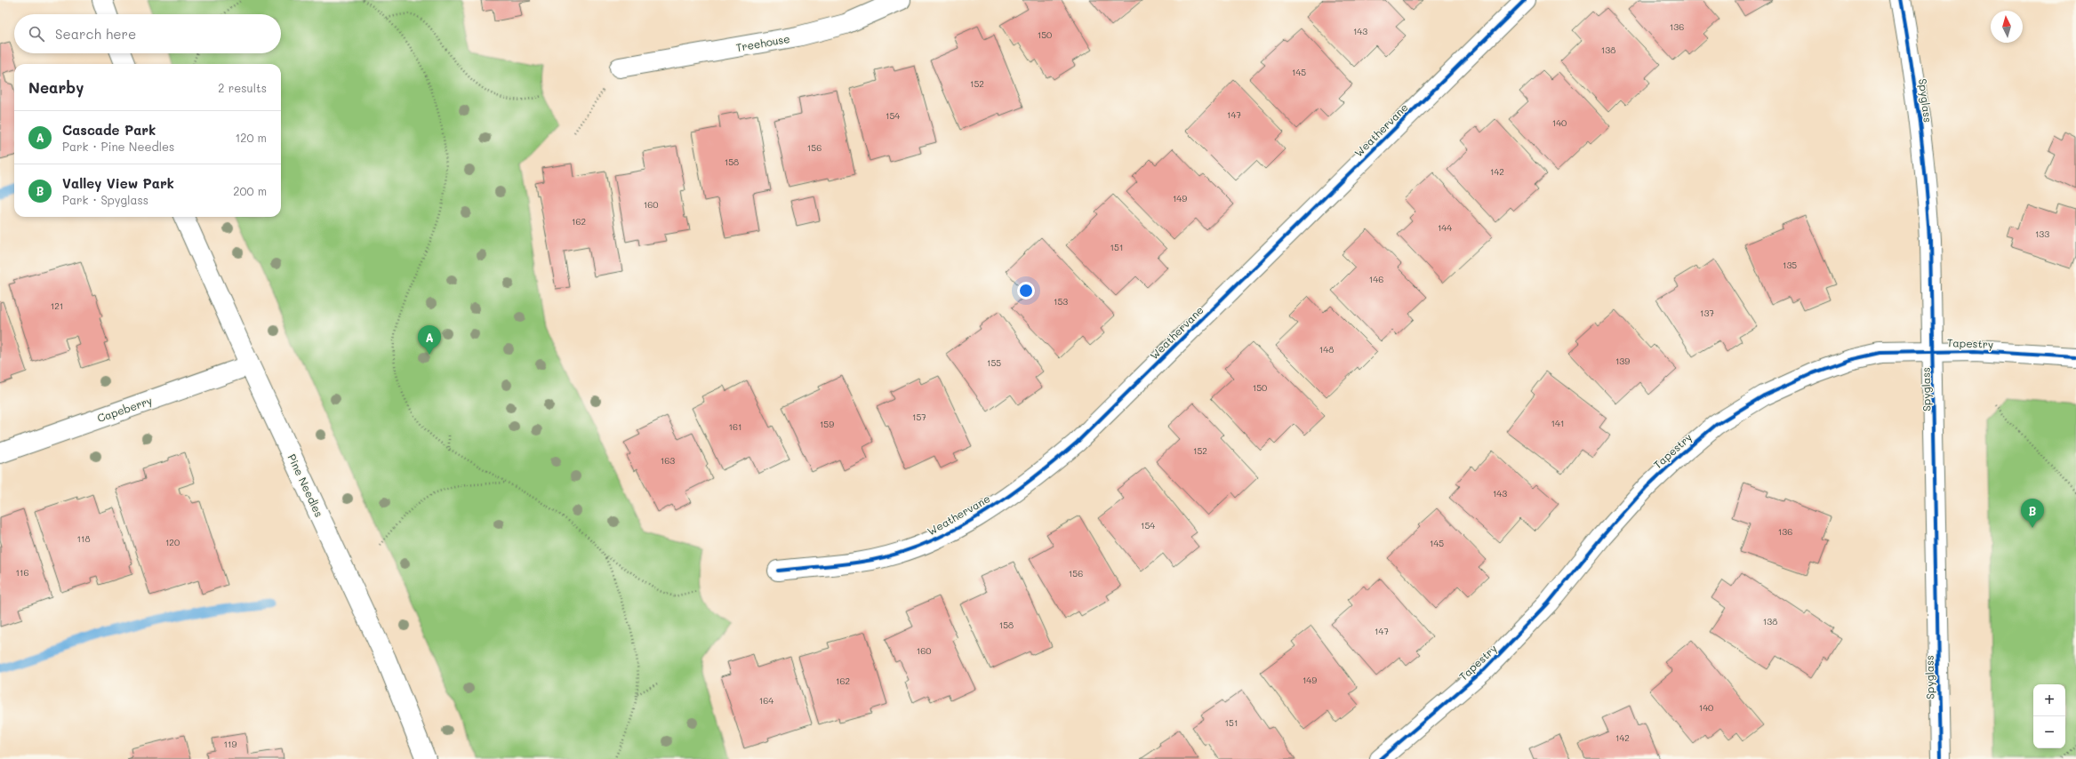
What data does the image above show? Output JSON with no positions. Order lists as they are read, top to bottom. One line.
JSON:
{"streets":{"street":["Treehouse","Spyglass","Weathervane","Tapestry","Capeberry","Pine Needles"]},"crossings":[["Spyglass","Tapestry"],["Capeberry","Pine Needles"]],"house_numbers":["136","143","150","138","145","152","147","154","140","156","158","142","149","160","162","144","133","151","135","146","153","121","137","148","139","155","150","157","141","159","161","152","163","143","154","136","118","120","145","116","156","138","158","147","160","149","162","164","140","151","142","119"],"north":"top","page":{"search":"Search here","heading":["Nearby","2 results"],"list":[{"mark":"A","name":"Cascade Park","note":"Park · Pine Needles","value":"120 m"},{"mark":"B","name":"Valley View Park","note":"Park · Spyglass","value":"200 m"}],"pins":["A","B"],"map_buttons":["+","−"]}}
